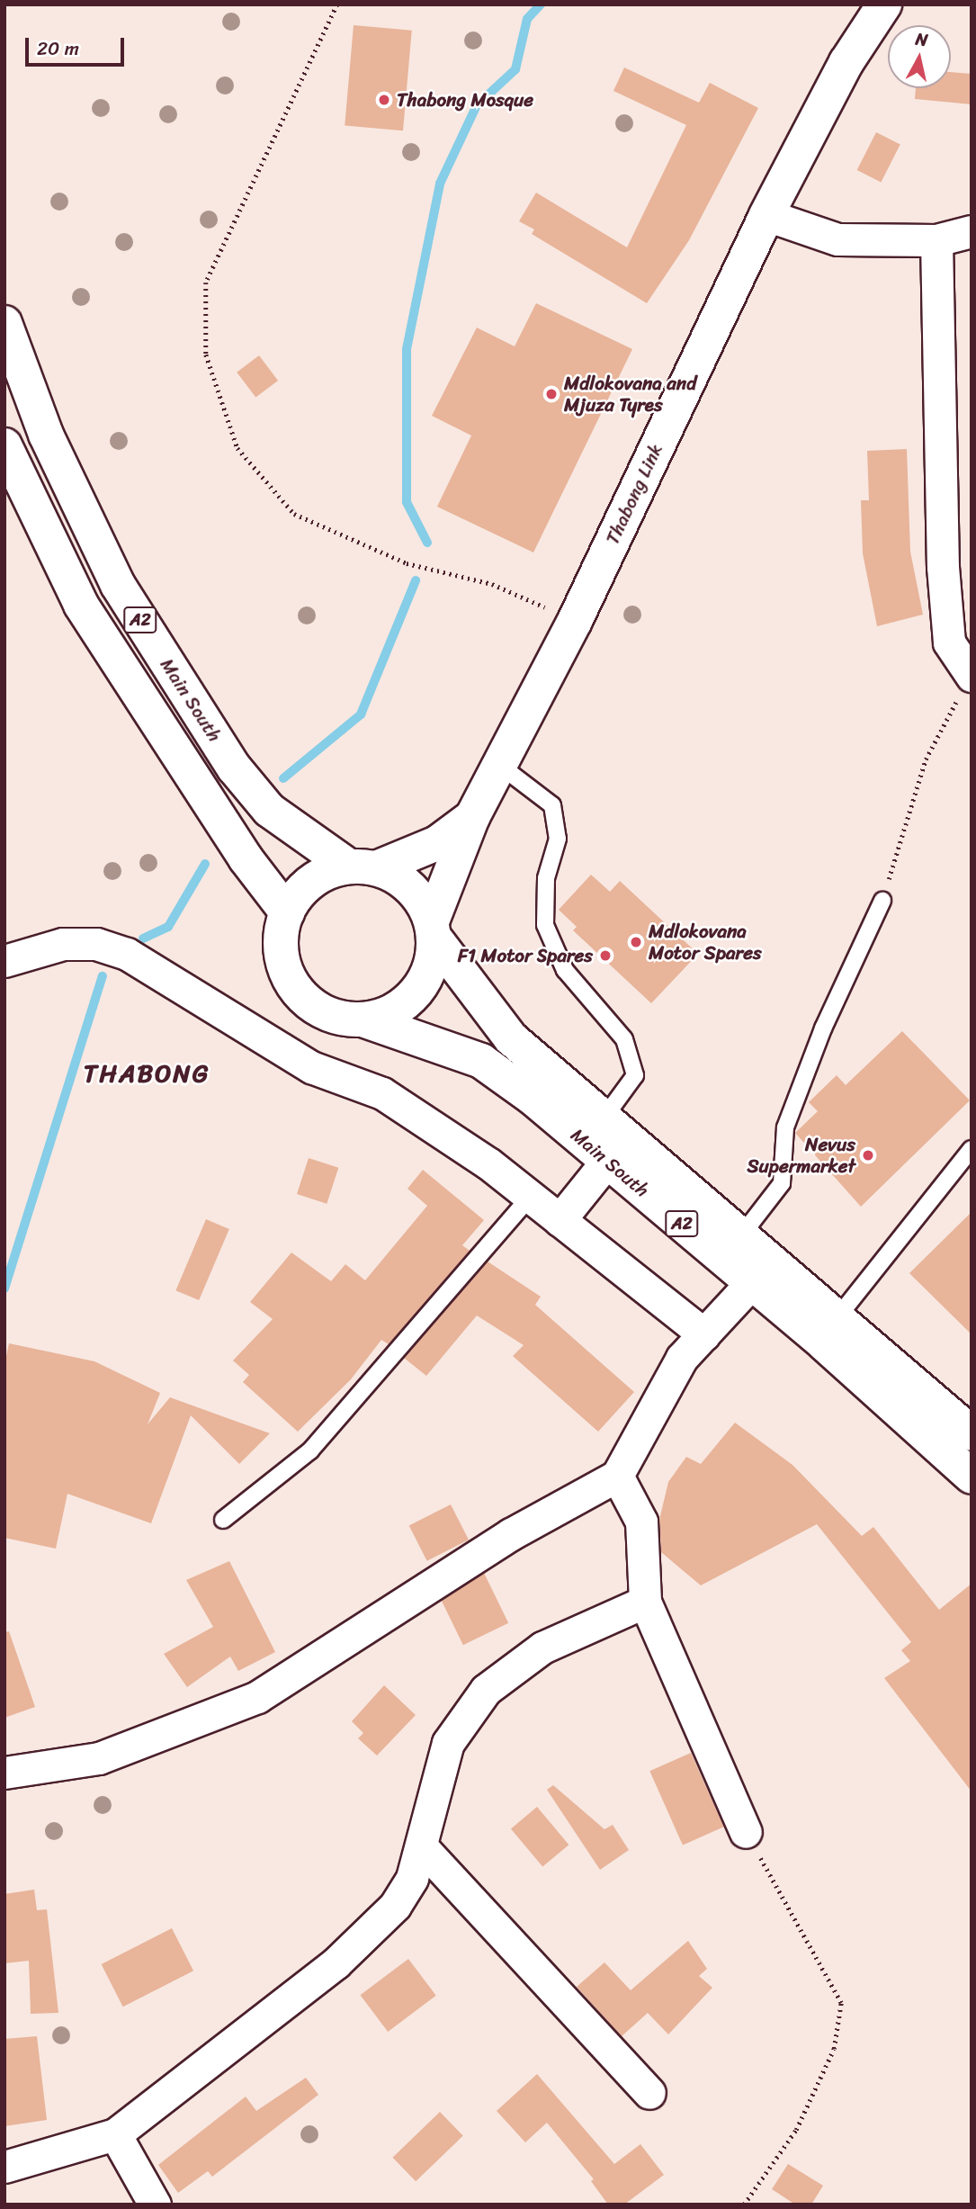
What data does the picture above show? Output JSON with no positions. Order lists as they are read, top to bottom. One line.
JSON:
{"streets":{"main road":["Thabong Link","A2","Main South"]},"crossings":[["Thabong Link","Main South"]],"districts":["THABONG"],"places":["Thabong Mosque","Mdlokovana and Mjuza Tyres","Mdlokovana Motor Spares","F1 Motor Spares","Nevus Supermarket"],"scale_bar":"20 m","north":"top"}
